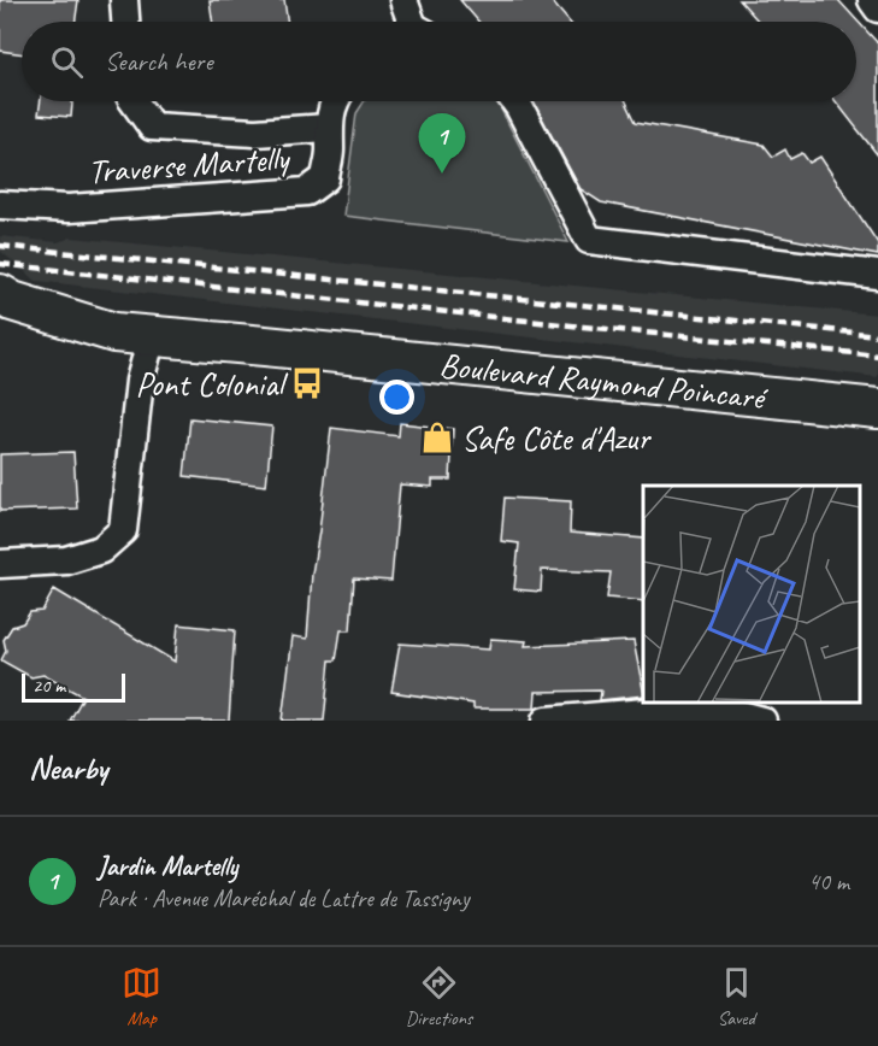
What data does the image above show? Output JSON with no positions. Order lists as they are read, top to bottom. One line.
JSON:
{"streets":{"main road":["Boulevard Raymond Poincaré"],"street":["Traverse Martelly"]},"places":{"bus stop":["Pont Colonial"],"shop":["Safe Côte d'Azur"]},"scale_bar":"20 m","page":{"search":"Search here","pins":"1","scale":"20 m","heading":"Nearby","list":[{"mark":"1","name":"Jardin Martelly","note":"Park · Avenue Maréchal de Lattre de Tassigny","value":"40 m"}],"nav":["Map","Directions","Saved"]}}
